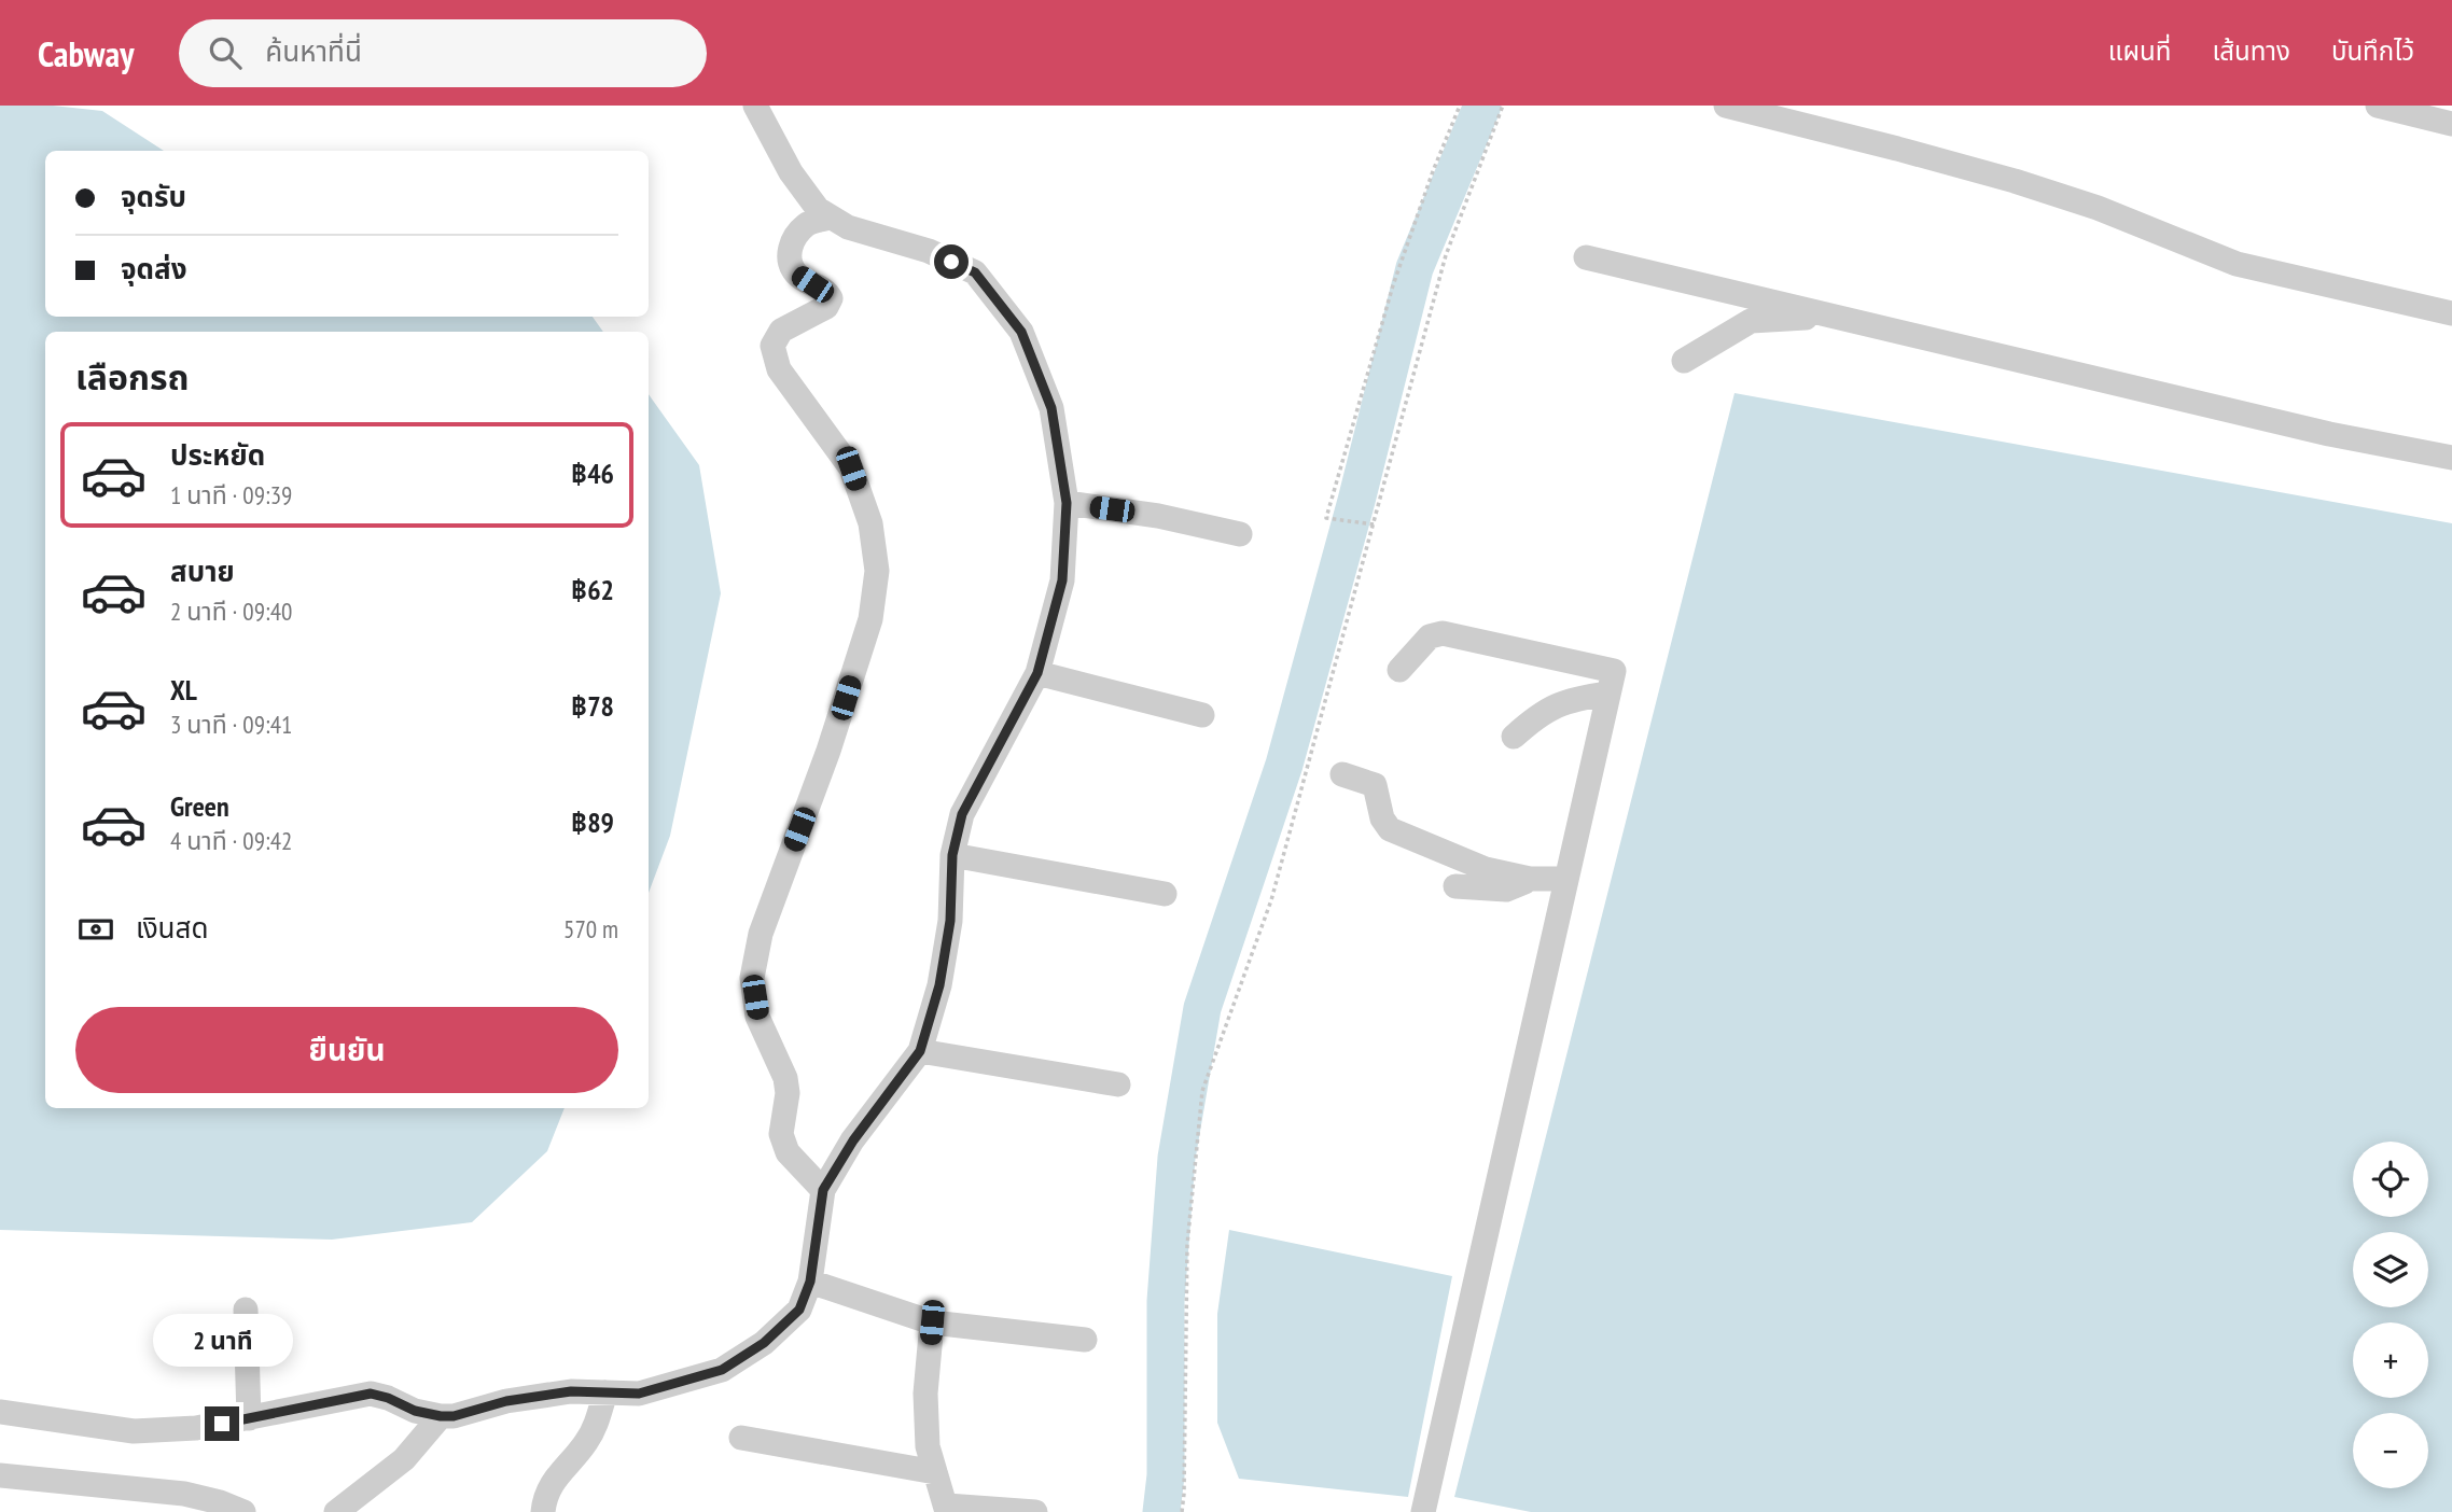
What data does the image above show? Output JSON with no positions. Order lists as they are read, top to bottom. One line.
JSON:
{"page":{"header":"Cabway","search":"ค้นหาที่นี่","nav":["แผนที่","เส้นทาง","บันทึกไว้"],"banner":["จุดรับ","จุดส่ง"],"heading":"เลือกรถ","list":[{"name":"ประหยัด","note":"1 นาที · 09:39","value":"฿46"},{"name":"สบาย","note":"2 นาที · 09:40","value":"฿62"},{"name":"XL","note":"3 นาที · 09:41","value":"฿78"},{"name":"Green","note":"4 นาที · 09:42","value":"฿89"}],"pay":["เงินสด","570 m"],"buttons":"ยืนยัน","map_buttons":["+","−"],"bubble":"2 นาที"}}
